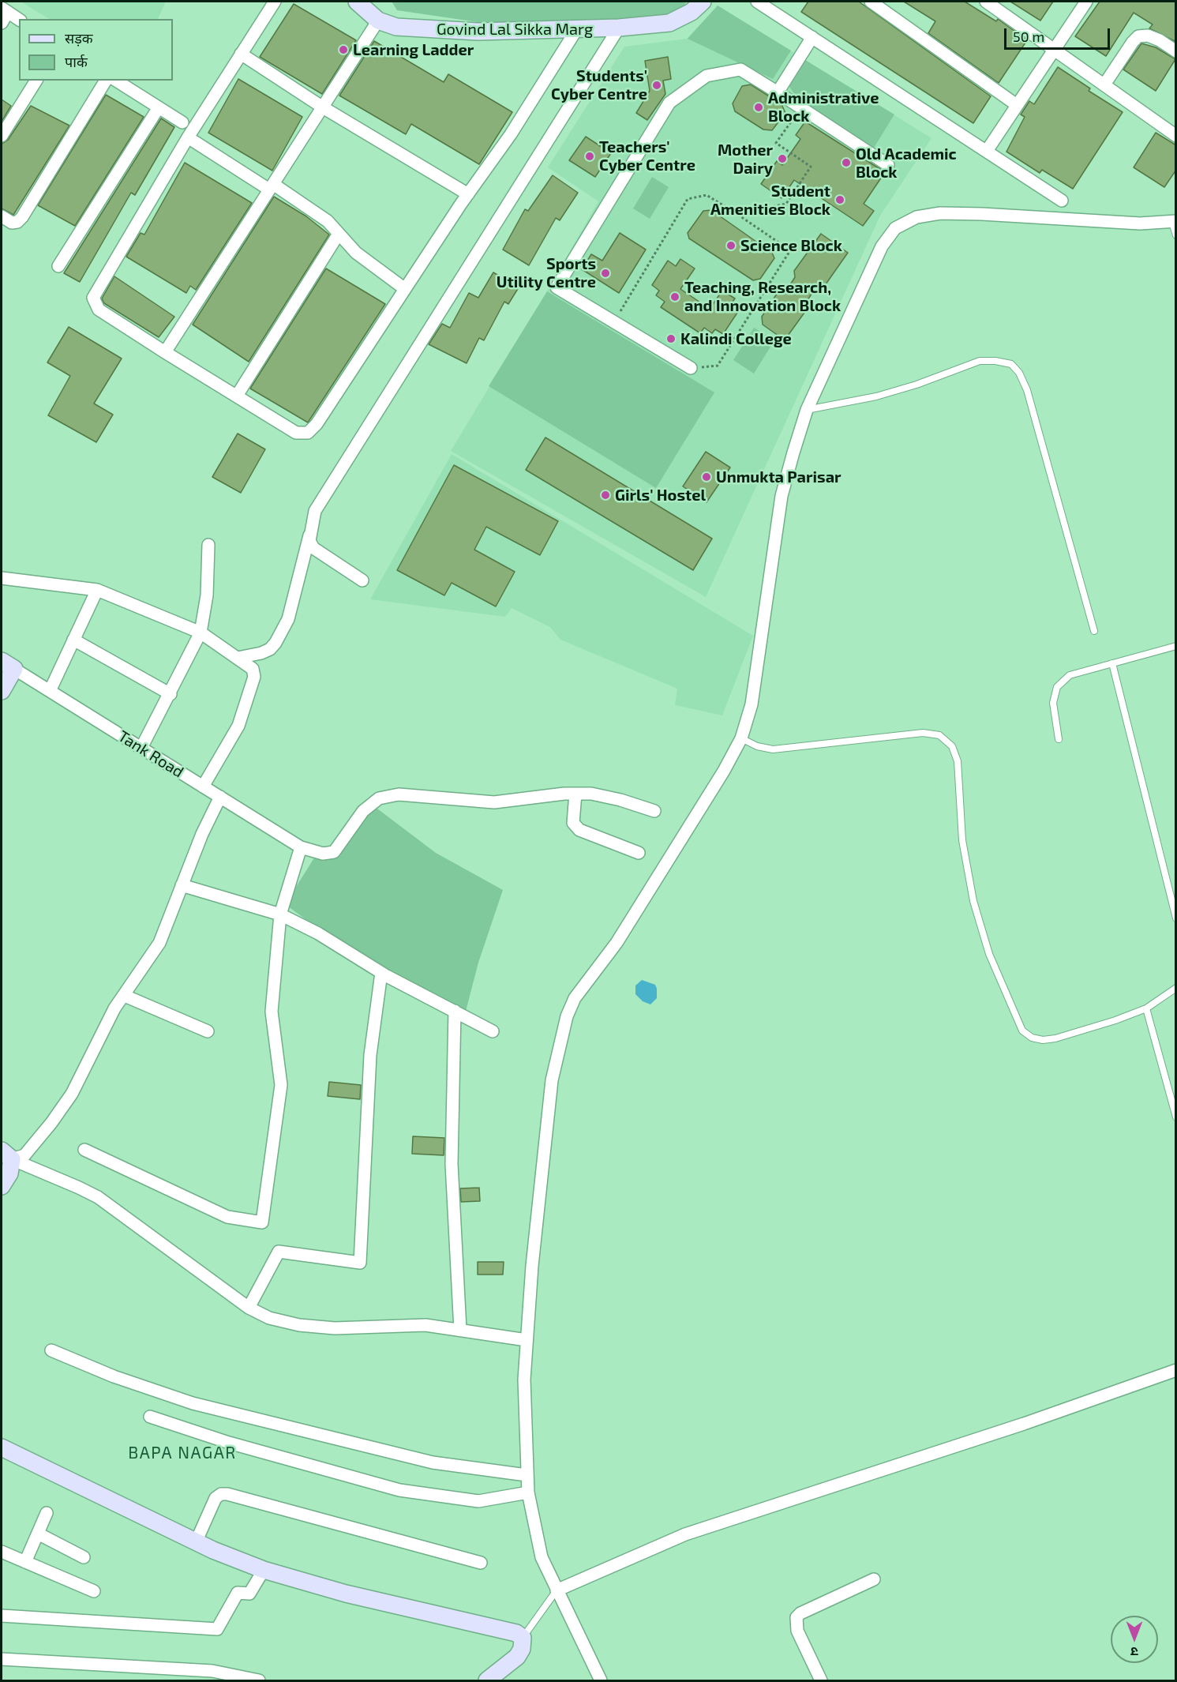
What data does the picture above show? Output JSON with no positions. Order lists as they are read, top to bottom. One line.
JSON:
{"streets":{"street":["Govind Lal Sikka Marg","Tank Road"]},"districts":["BAPA NAGAR"],"places":["Learning Ladder","Students' Cyber Centre","Administrative Block","Teachers' Cyber Centre","Mother Dairy","Old Academic Block","Student Amenities Block","Science Block","Sports Utility Centre","Teaching, Research, and Innovation Block","Kalindi College","Unmukta Parisar","Girls' Hostel"],"legend":["सड़क","पार्क"],"scale_bar":"50 m","north":"bottom"}
